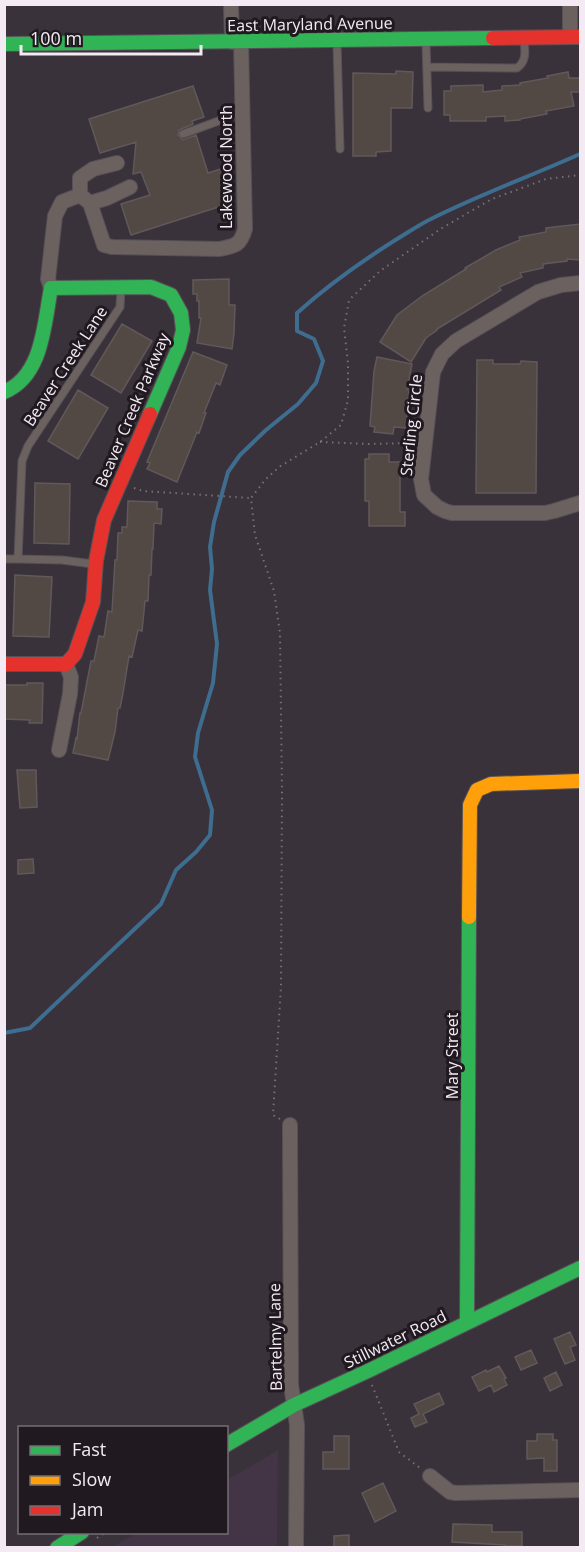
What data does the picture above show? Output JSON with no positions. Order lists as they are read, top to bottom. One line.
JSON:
{"streets":{"street":["East Maryland Avenue","Lakewood North","Beaver Creek Parkway","Sterling Circle","Mary Street","Bartelmy Lane","Stillwater Road"],"lane":["Beaver Creek Lane"]},"crossings":[["East Maryland Avenue","Lakewood North"],["Beaver Creek Lane","Beaver Creek Parkway"],["Mary Street","Stillwater Road"],["Bartelmy Lane","Stillwater Road"]],"legend":["Fast","Slow","Jam"],"scale_bar":"100 m"}
